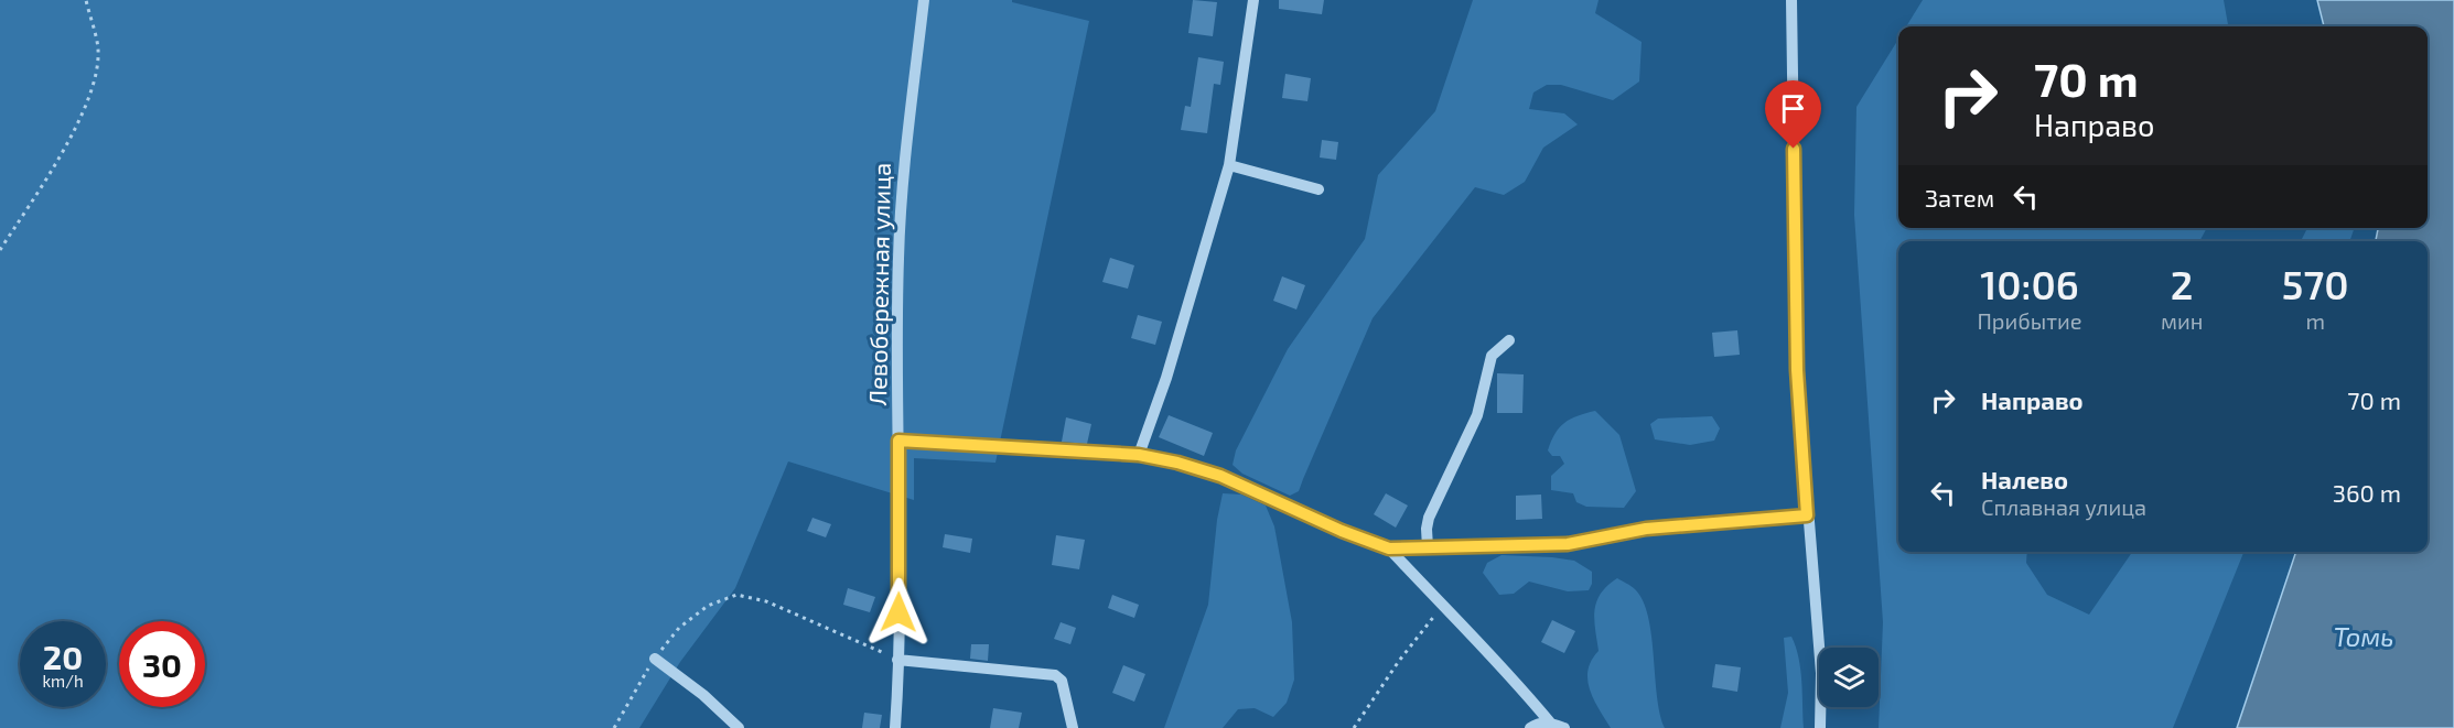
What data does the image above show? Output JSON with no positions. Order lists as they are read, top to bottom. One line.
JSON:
{"streets":{"street":["Левобережная улица"]},"water":["Томь"],"page":{"turn":["70 m","Направо"],"then":"Затем","eta":["10:06","Прибытие","2","мин","570","m"],"list":[{"name":"Направо","value":"70 m"},{"name":"Налево","note":"Сплавная улица","value":"360 m"}],"speed":"20 km/h","limit":"30"}}
